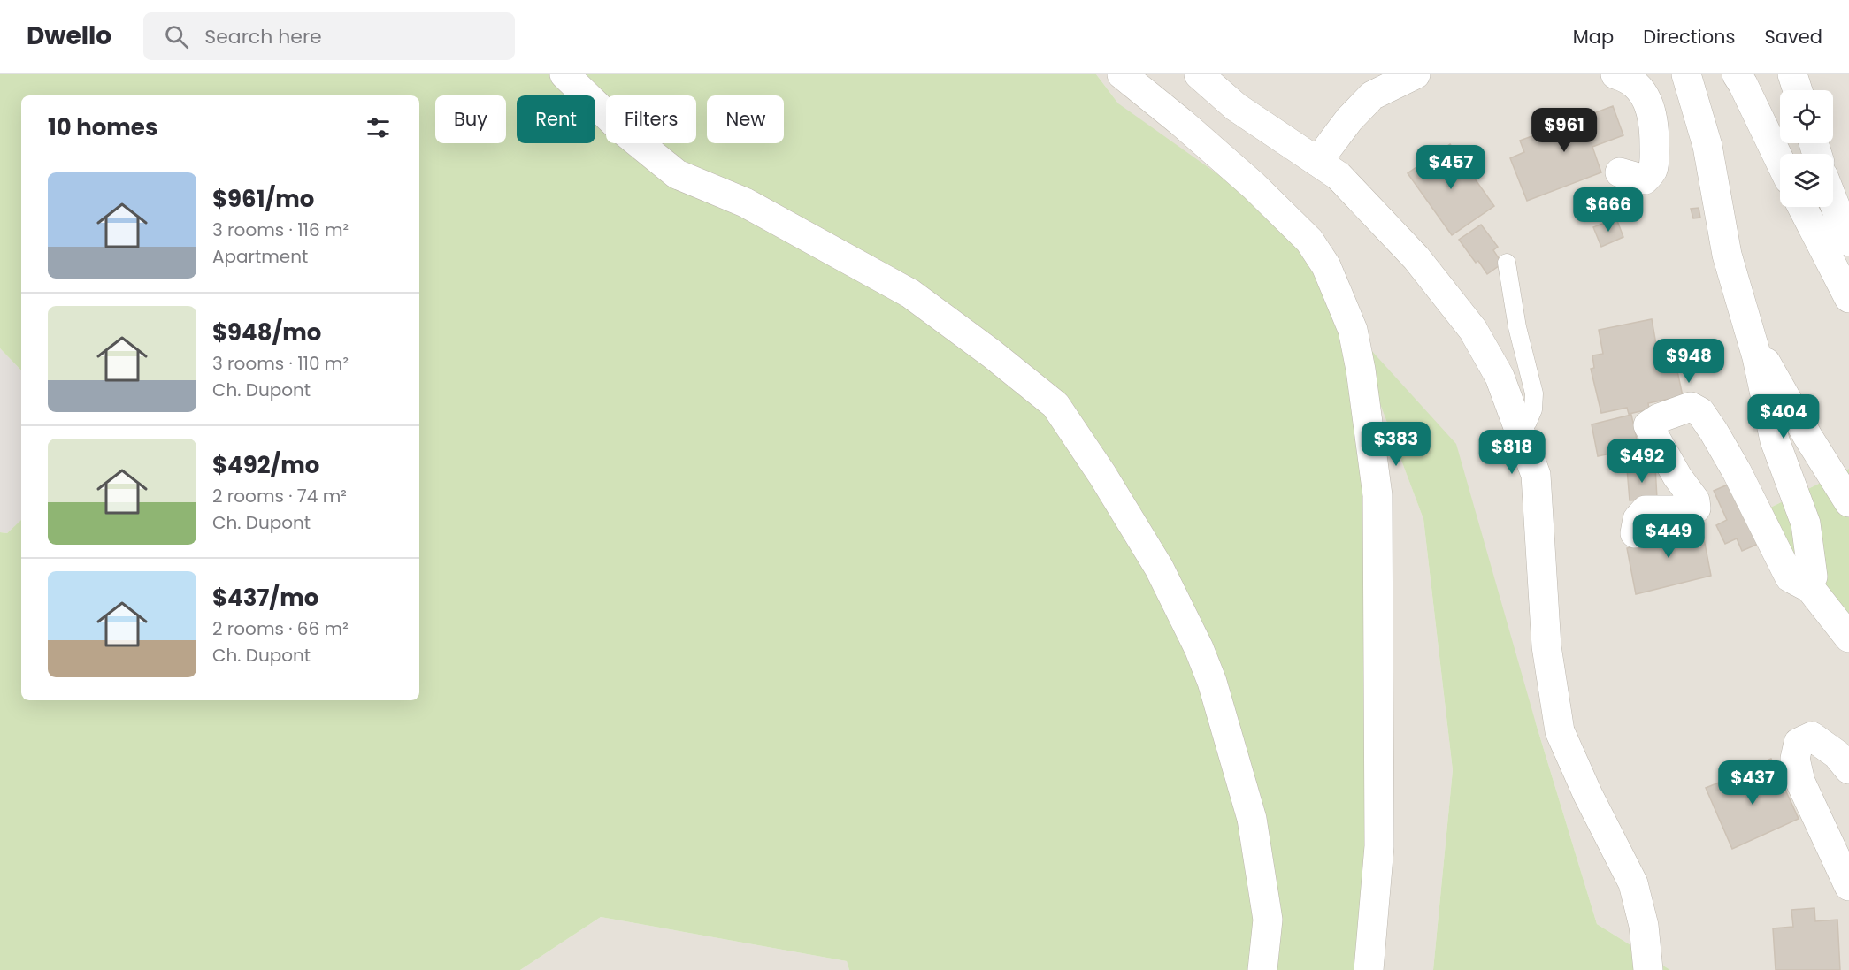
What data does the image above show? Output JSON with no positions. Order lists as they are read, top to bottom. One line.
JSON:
{"page":{"header":"Dwello","search":"Search here","nav":["Map","Directions","Saved"],"chip":["Buy","Rent","Filters","New"],"heading":"10 homes","price":["$961","$457","$666","$948","$404","$383","$818","$492","$449","$437"],"list":[{"name":"$961/mo","note":"3 rooms · 116 m² · Apartment"},{"name":"$948/mo","note":"3 rooms · 110 m² · Ch. Dupont"},{"name":"$492/mo","note":"2 rooms · 74 m² · Ch. Dupont"},{"name":"$437/mo","note":"2 rooms · 66 m² · Ch. Dupont"}]}}
